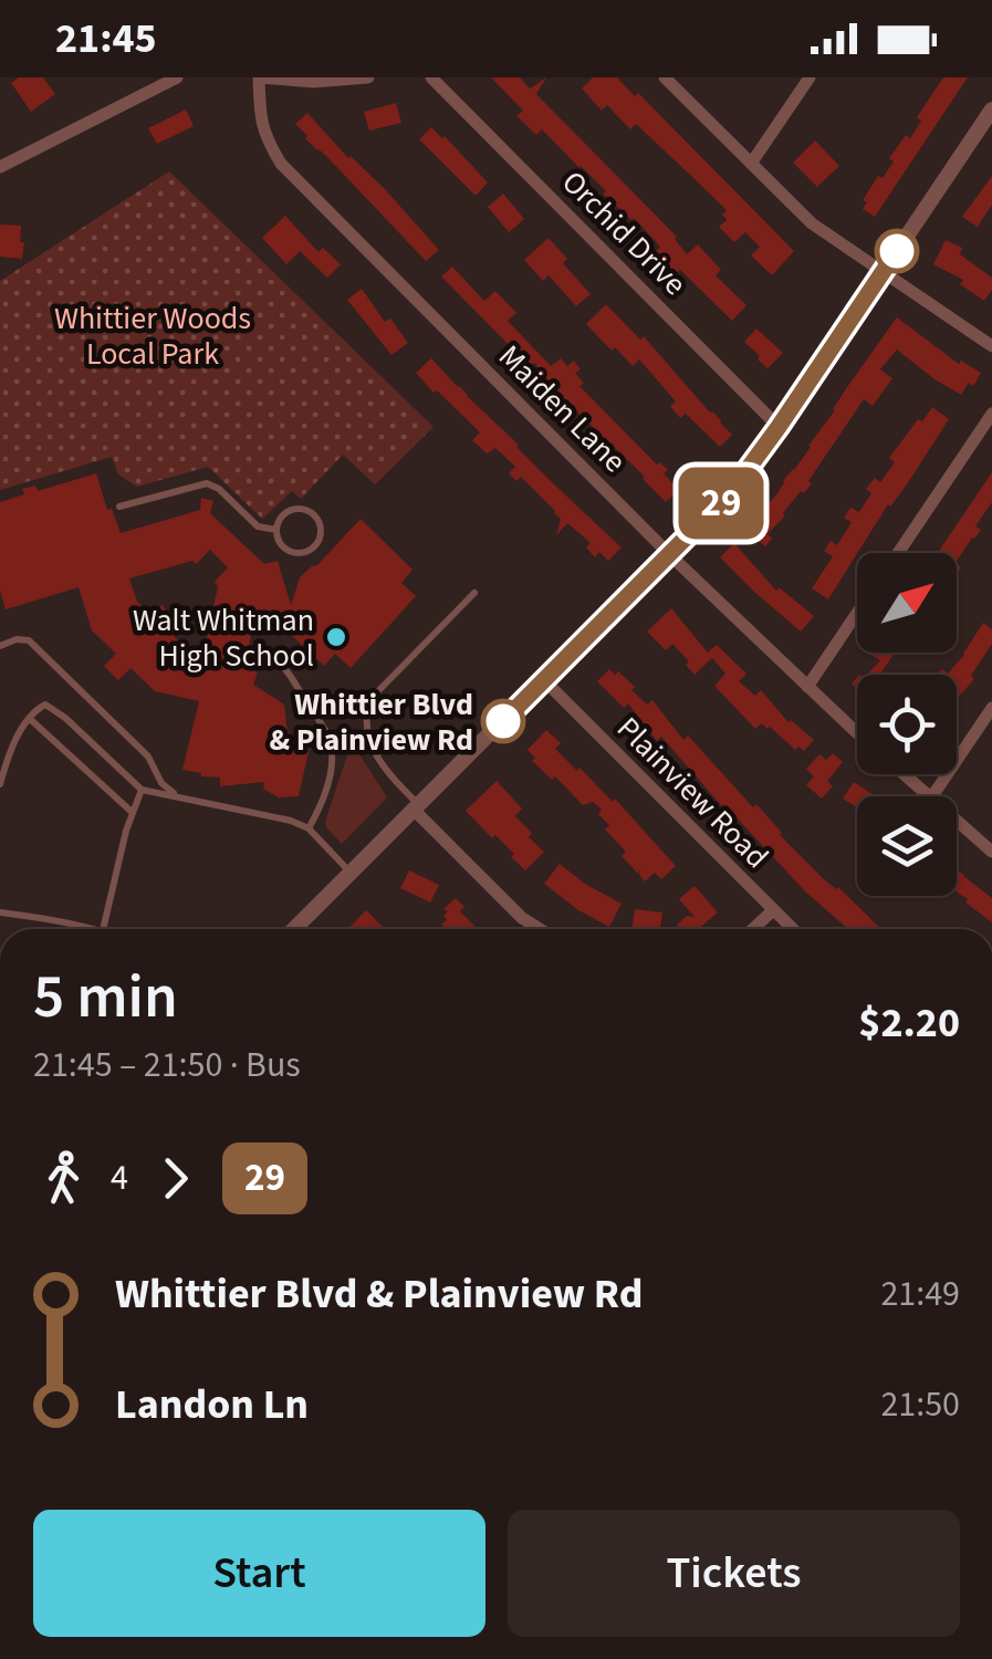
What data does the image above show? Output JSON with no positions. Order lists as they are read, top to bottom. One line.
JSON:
{"streets":{"street":["Orchid Drive","Maiden Lane","Plainview Road"]},"parks":["Whittier Woods Local Park"],"places":["Walt Whitman High School","Whittier Blvd & Plainview Rd"],"lines":["bus line 29"],"north":"top right","page":{"status":"21:45","on_map":"29","heading":["5 min","21:45 – 21:50 · Bus","$2.20"],"legs":["4","29"],"list":[{"name":"Whittier Blvd & Plainview Rd","value":"21:49"},{"name":"Landon Ln","value":"21:50"}],"buttons":["Start","Tickets"]}}
